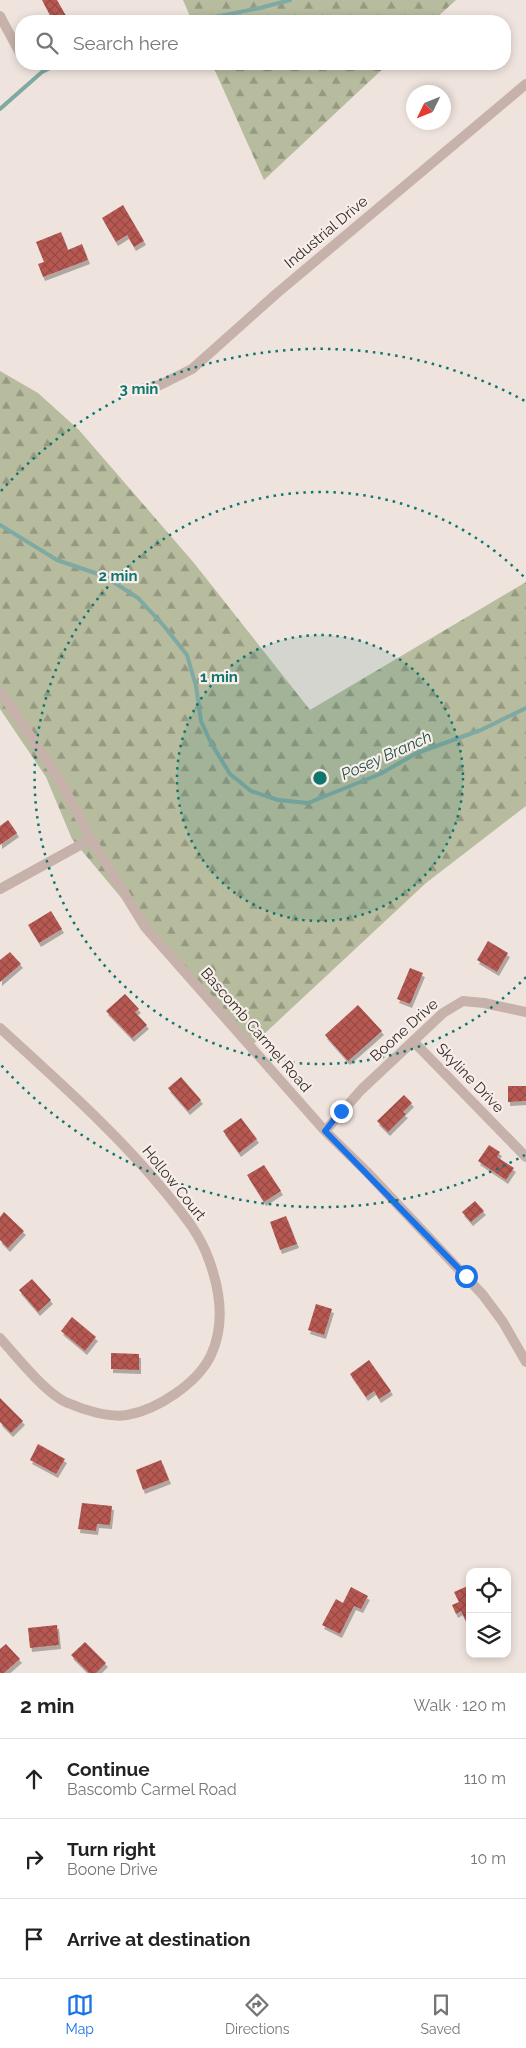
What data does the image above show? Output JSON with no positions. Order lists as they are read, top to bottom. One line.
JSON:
{"streets":{"street":["Industrial Drive","Bascomb Carmel Road","Boone Drive","Skyline Drive","Hollow Court"]},"crossings":[["Bascomb Carmel Road","Boone Drive"],["Boone Drive","Skyline Drive"]],"water":["Posey Branch"],"north":"bottom left","page":{"search":"Search here","heading":["2 min","Walk · 120 m"],"list":[["Continue","Bascomb Carmel Road","110 m"],["Turn right","Boone Drive","10 m"],"Arrive at destination"],"nav":["Map","Directions","Saved"]},"rings":["3 min","2 min","1 min"]}
